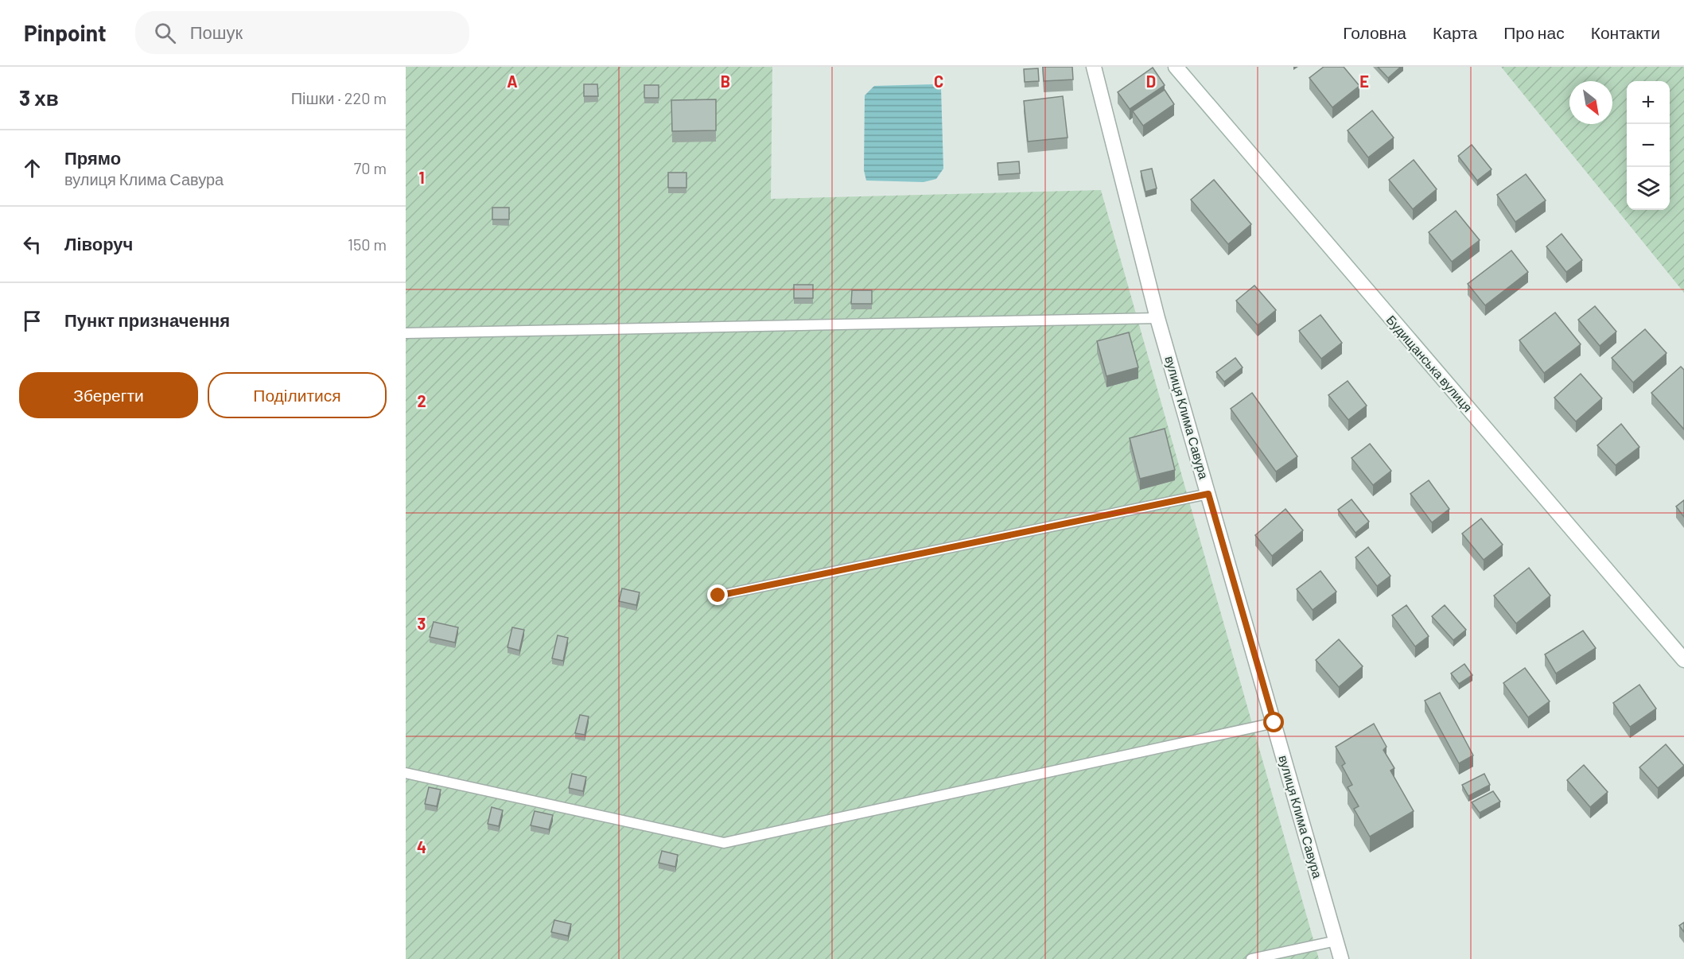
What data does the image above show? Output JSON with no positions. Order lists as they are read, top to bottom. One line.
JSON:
{"streets":{"street":["Будищанська вулиця","вулиця Клима Савура"]},"north":"bottom right","page":{"header":"Pinpoint","search":"Пошук","nav":["Головна","Карта","Про нас","Контакти"],"heading":["3 хв","Пішки · 220 m"],"map_buttons":["+","−"],"list":[["Прямо","вулиця Клима Савура","70 m"],["Ліворуч","150 m"],"Пункт призначення"],"buttons":["Зберегти","Поділитися"]},"grid":{"columns":["A","B","C","D","E"],"rows":["1","2","3","4"]}}
